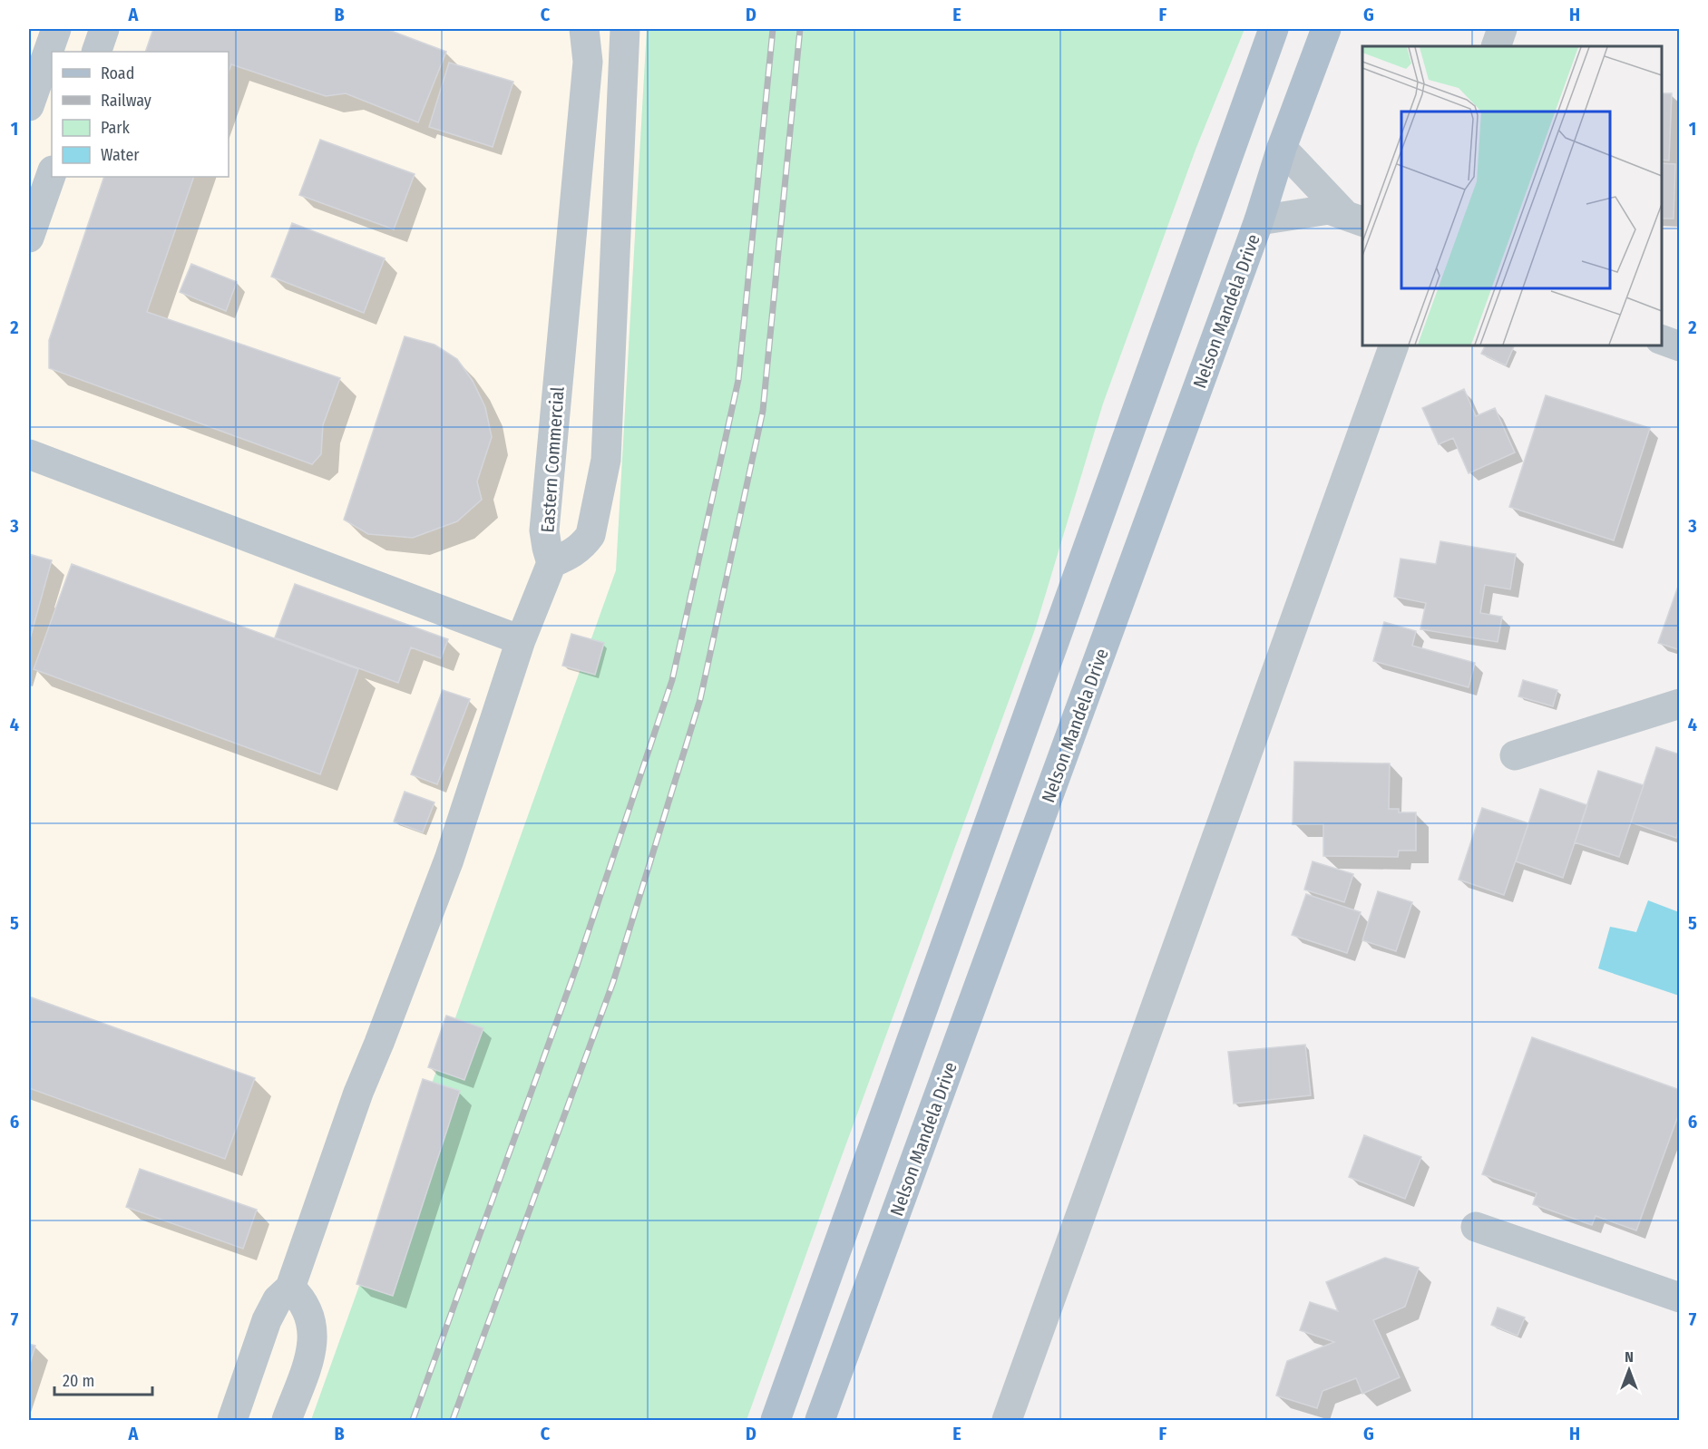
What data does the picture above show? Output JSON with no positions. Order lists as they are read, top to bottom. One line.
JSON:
{"streets":{"main road":["Nelson Mandela Drive"],"street":["Eastern Commercial"]},"legend":["Road","Railway","Park","Water"],"scale_bar":"20 m","north":"top","grid":{"columns":["A","B","C","D","E","F","G","H"],"rows":["1","2","3","4","5","6","7"]}}
